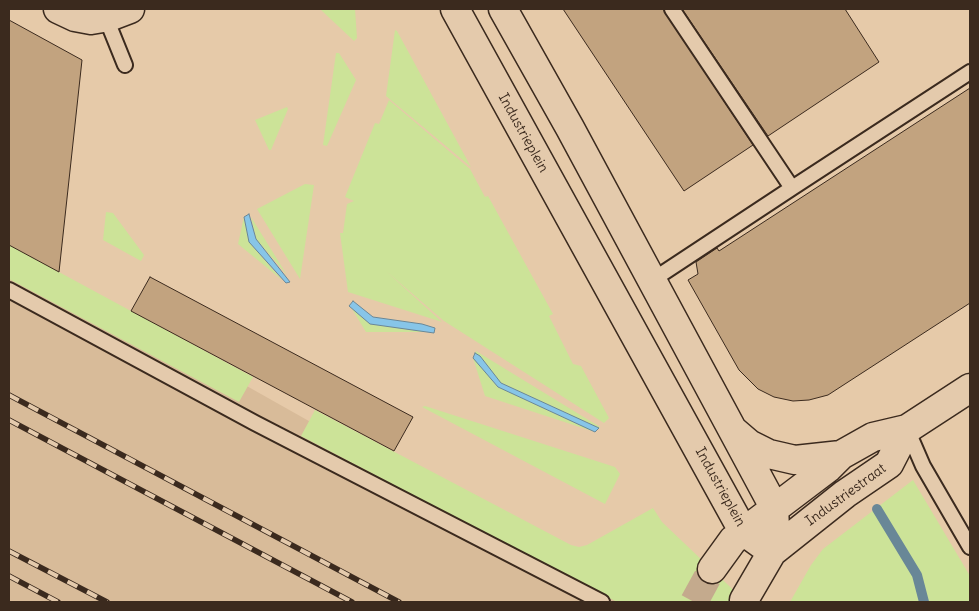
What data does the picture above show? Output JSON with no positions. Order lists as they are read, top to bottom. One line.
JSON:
{"streets":{"main road":["Industrieplein","Industriestraat"]},"crossings":[["Industrieplein","Industriestraat"]]}
